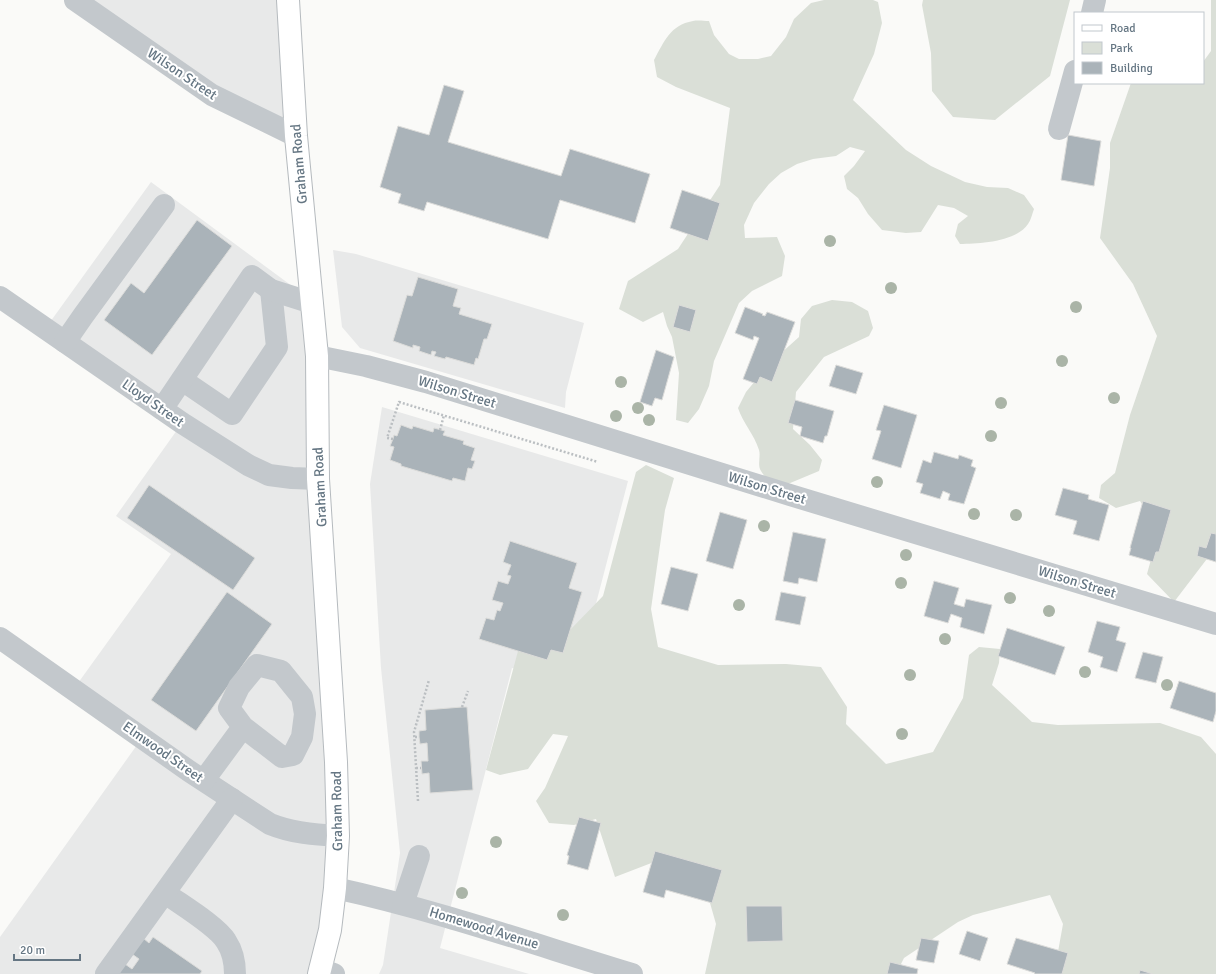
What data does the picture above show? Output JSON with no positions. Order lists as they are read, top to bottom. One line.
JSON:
{"streets":{"main road":["Graham Road"],"street":["Wilson Street","Lloyd Street","Elmwood Street","Homewood Avenue"]},"crossings":[["Wilson Street","Graham Road"],["Graham Road","Lloyd Street"],["Graham Road","Elmwood Street"],["Graham Road","Homewood Avenue"]],"legend":["Road","Park","Building"],"scale_bar":"20 m"}
